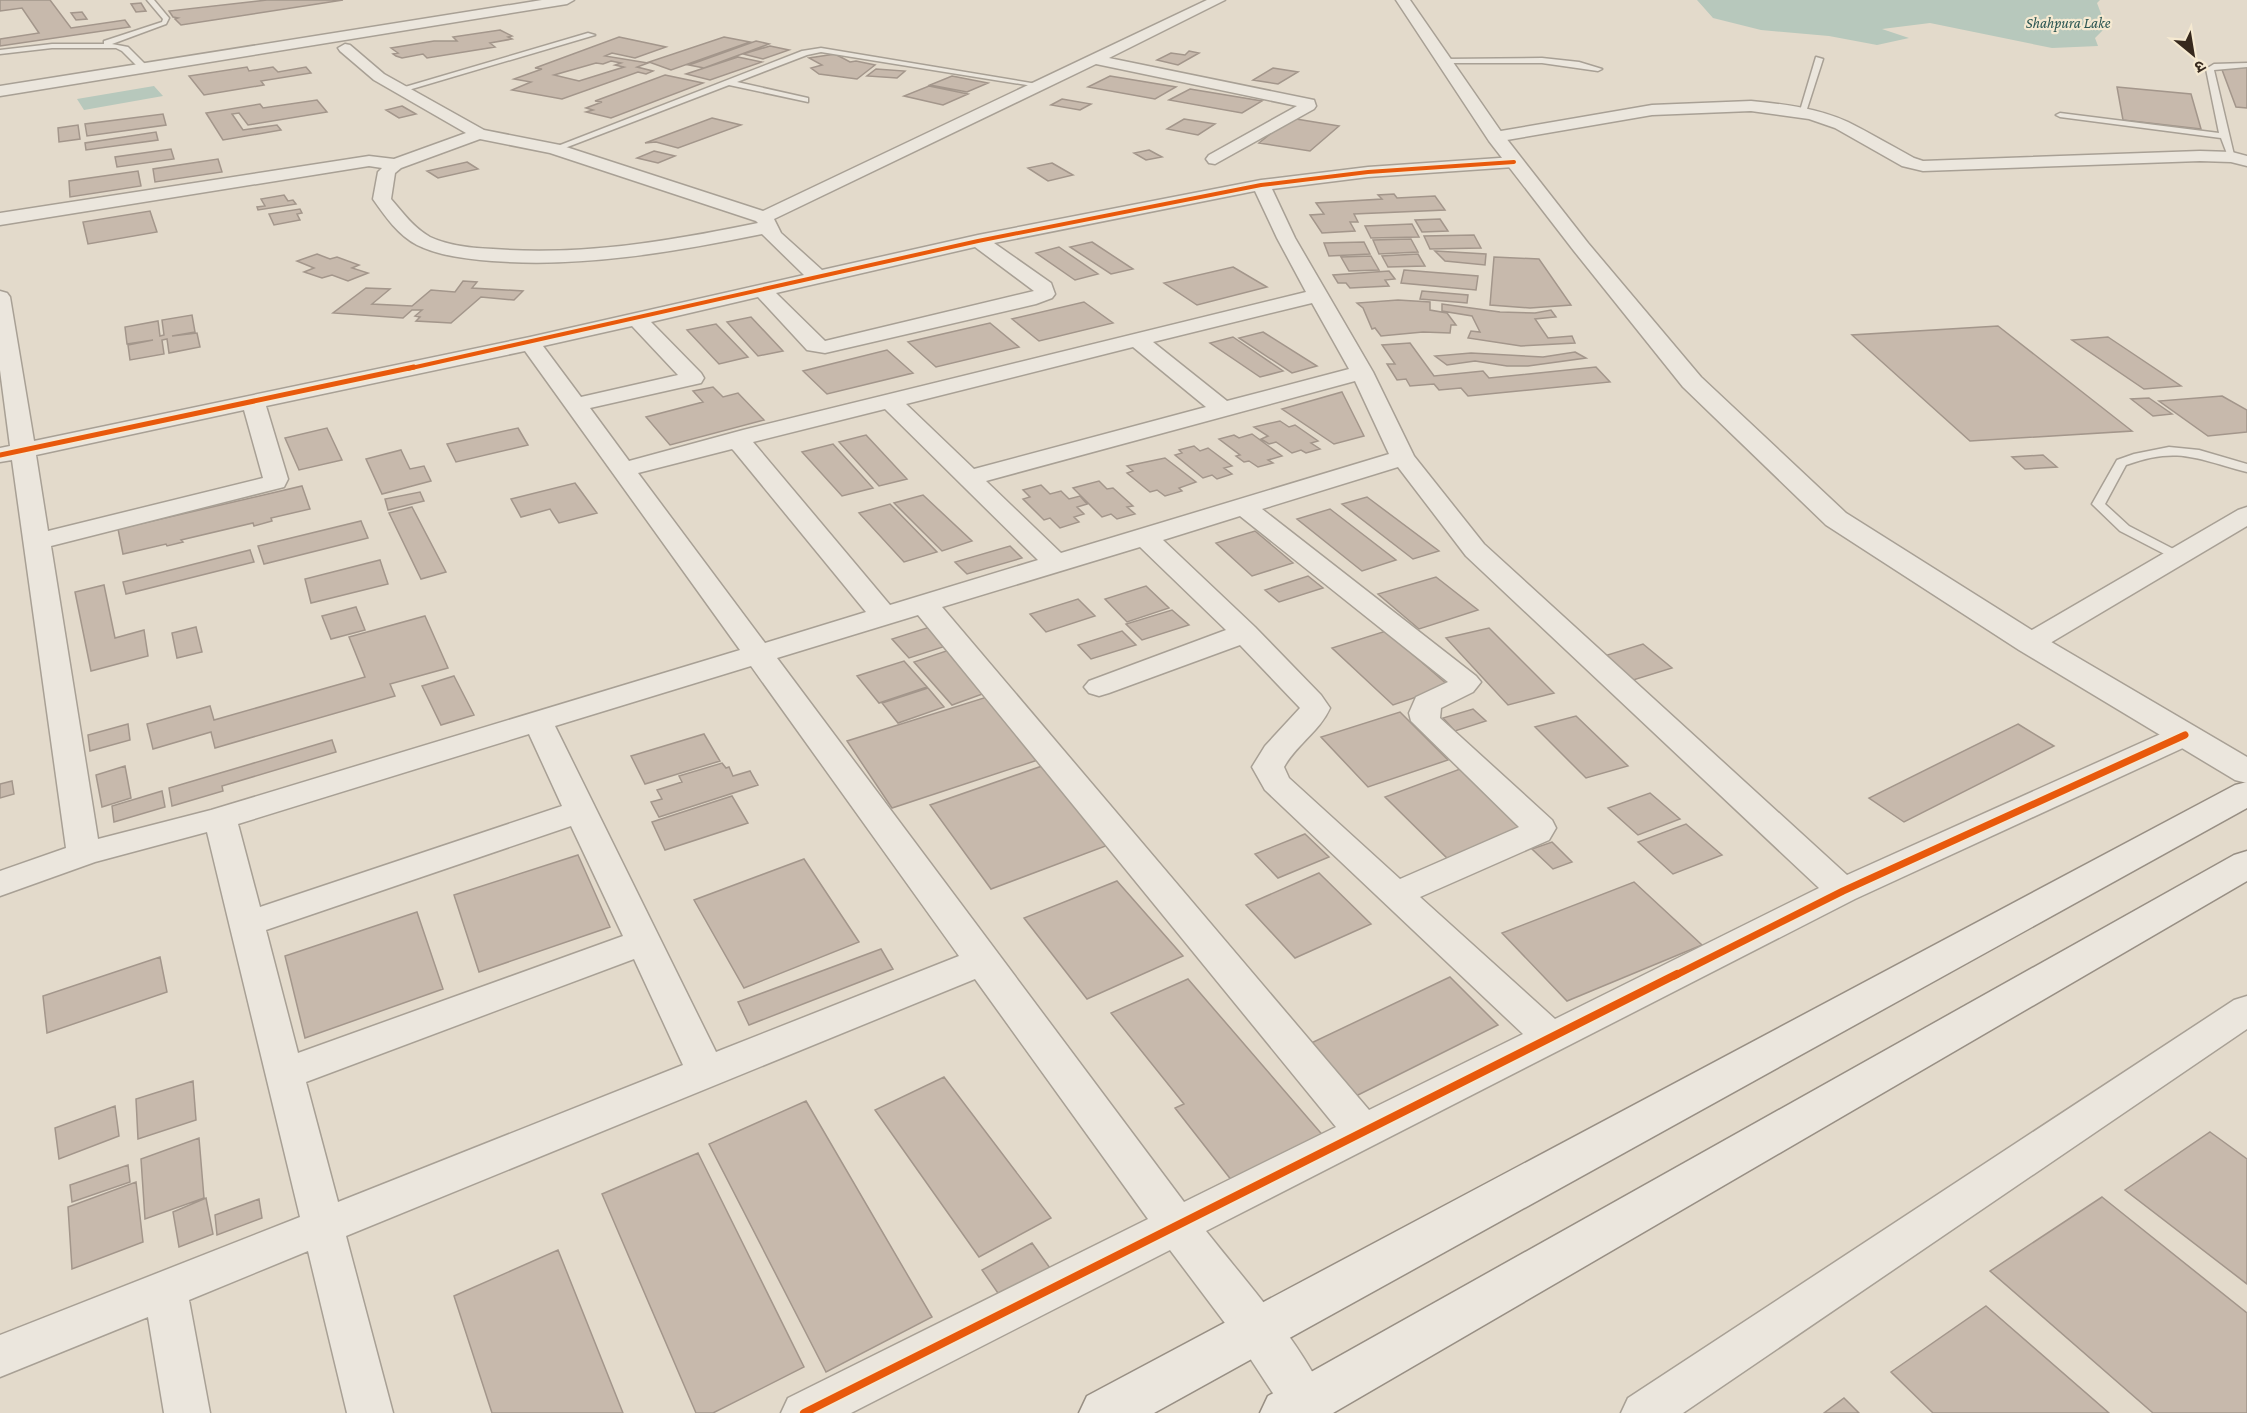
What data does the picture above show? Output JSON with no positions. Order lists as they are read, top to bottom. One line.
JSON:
{"water":["Shahpura Lake"],"north":"bottom right"}
